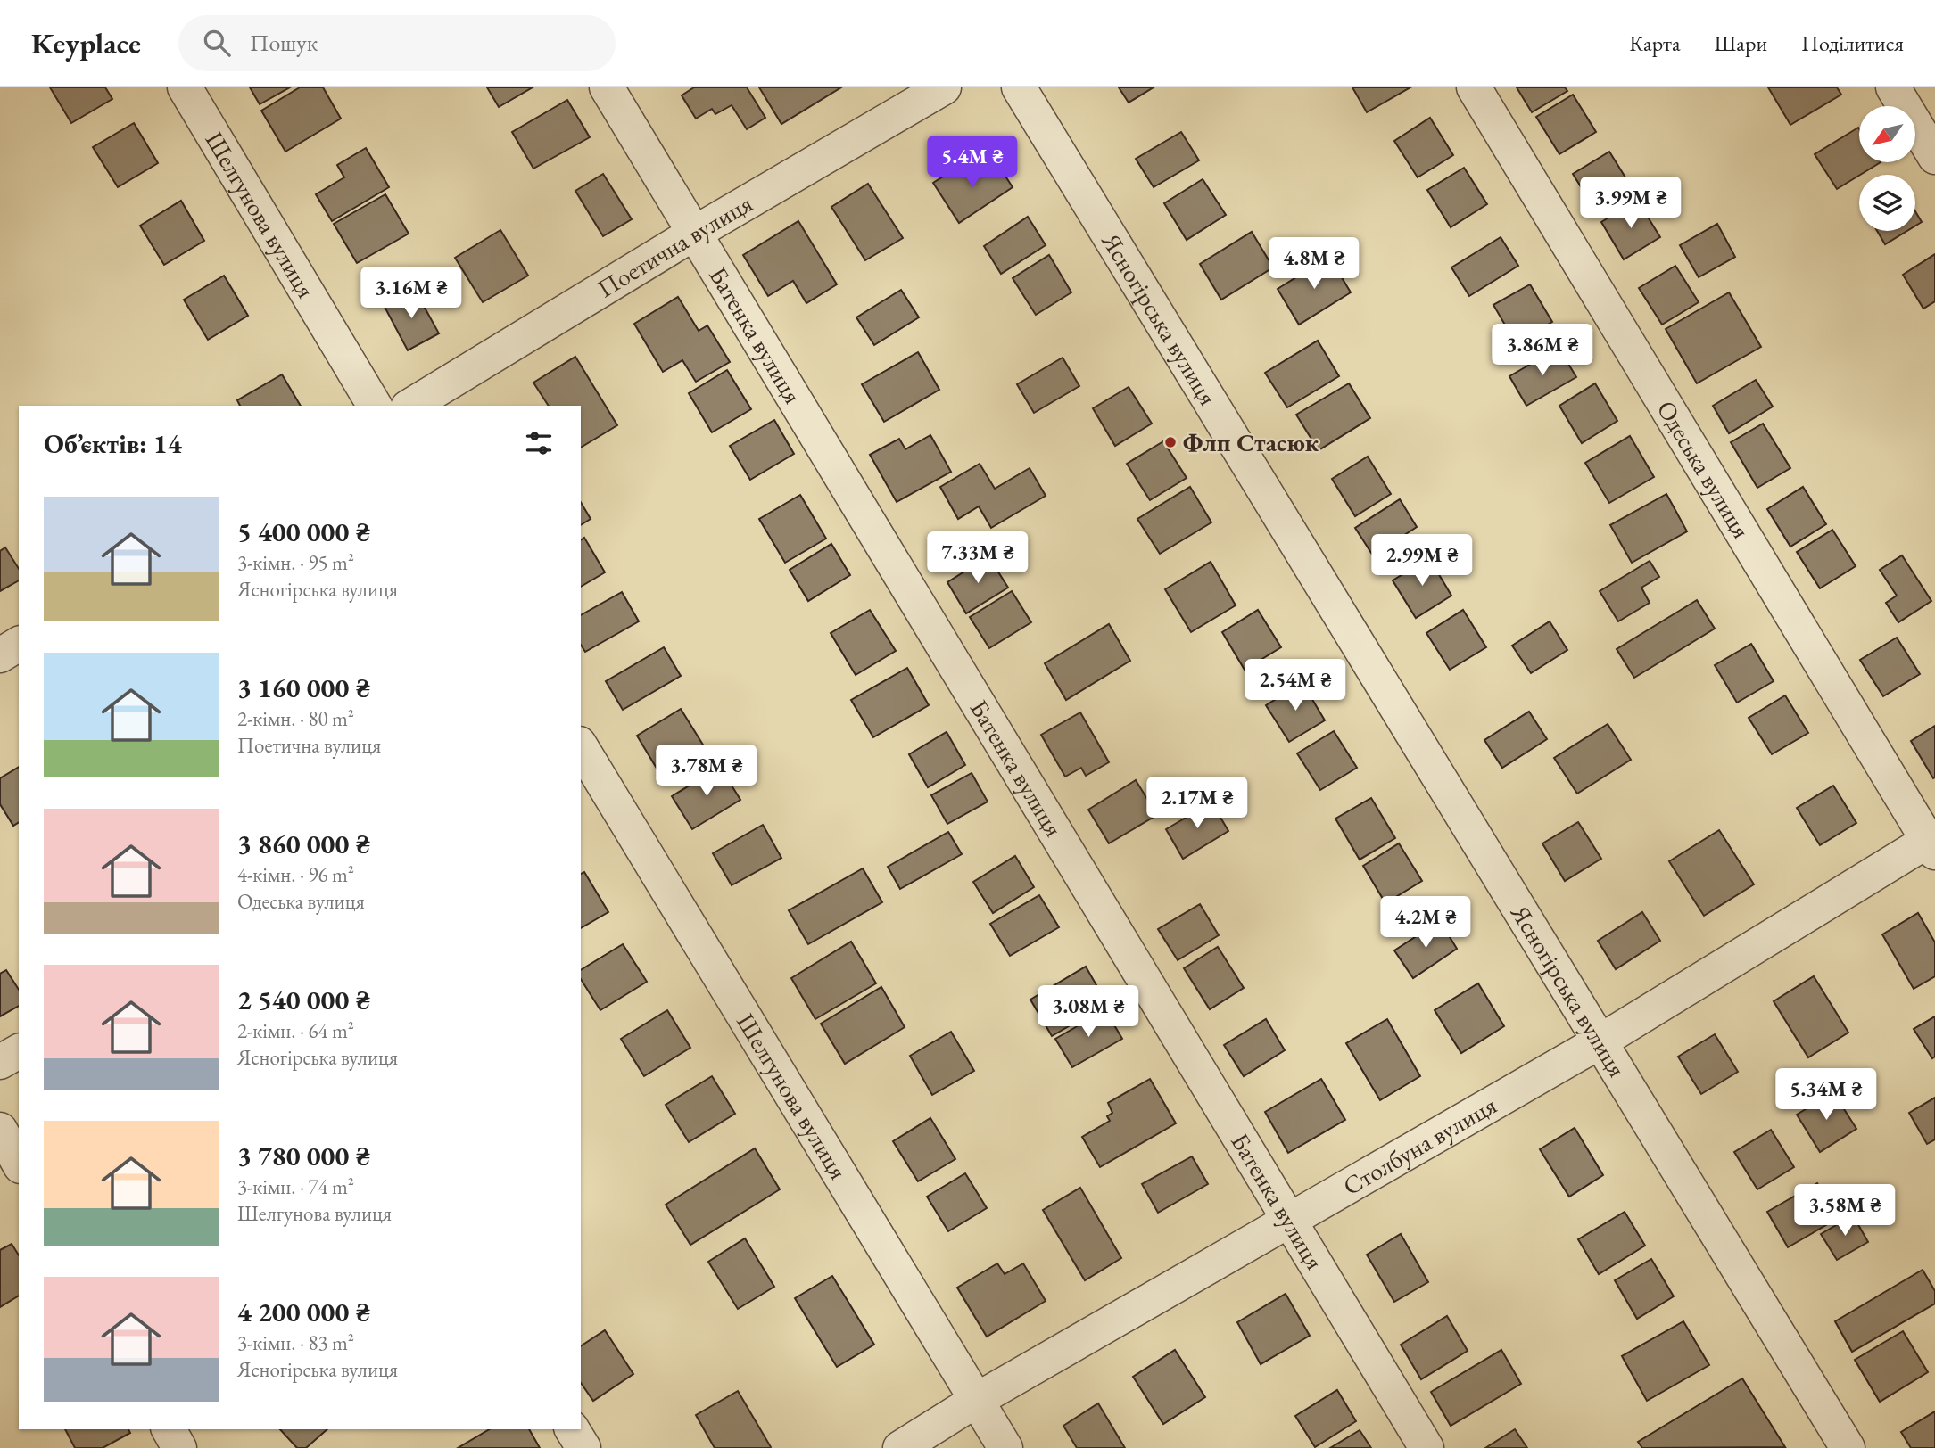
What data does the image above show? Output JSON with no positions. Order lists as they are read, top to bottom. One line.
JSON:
{"streets":{"street":["Шелгунова вулиця","Поетична вулиця","Ясногірська вулиця","Батенка вулиця","Одеська вулиця","Столбуна вулиця"]},"crossings":[["Шелгунова вулиця","Столбуна вулиця"],["Поетична вулиця","Батенка вулиця"],["Ясногірська вулиця","Столбуна вулиця"],["Батенка вулиця","Столбуна вулиця"],["Одеська вулиця","Столбуна вулиця"]],"places":["Флп Стасюк"],"north":"bottom left","page":{"header":"Keyplace","search":"Пошук","nav":["Карта","Шари","Поділитися"],"price":["5.4M ₴","3.99M ₴","4.8M ₴","3.16M ₴","3.86M ₴","7.33M ₴","2.99M ₴","2.54M ₴","3.78M ₴","2.17M ₴","4.2M ₴","3.08M ₴","5.34M ₴","3.58M ₴"],"heading":"Об’єктів: 14","list":[{"name":"5 400 000 ₴","note":"3-кімн. · 95 m² · Ясногірська вулиця"},{"name":"3 160 000 ₴","note":"2-кімн. · 80 m² · Поетична вулиця"},{"name":"3 860 000 ₴","note":"4-кімн. · 96 m² · Одеська вулиця"},{"name":"2 540 000 ₴","note":"2-кімн. · 64 m² · Ясногірська вулиця"},{"name":"3 780 000 ₴","note":"3-кімн. · 74 m² · Шелгунова вулиця"},{"name":"4 200 000 ₴","note":"3-кімн. · 83 m² · Ясногірська вулиця"}]}}
